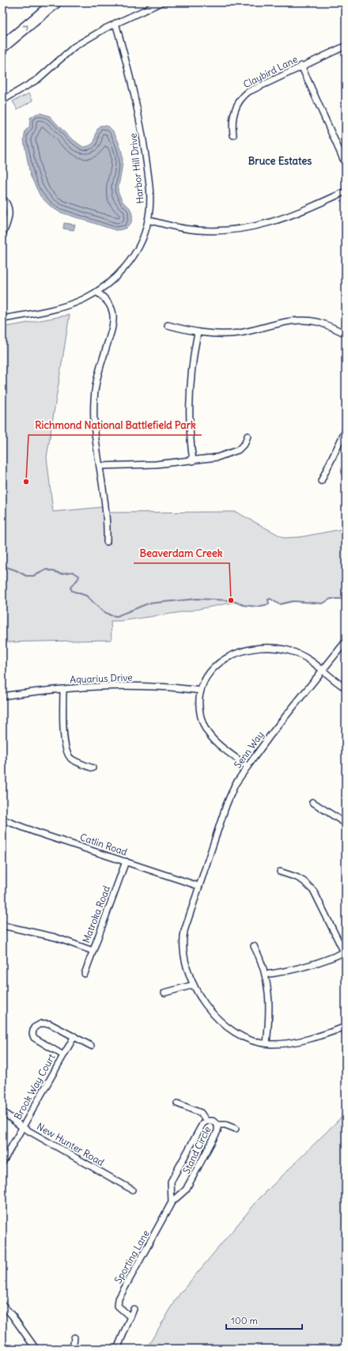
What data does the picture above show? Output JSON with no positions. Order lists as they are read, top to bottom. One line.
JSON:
{"streets":{"street":["Claybird Lane","Harbor Hill Drive","Aquarius Drive","Senn Way","Catlin Road","Matroka Road","Brook Way Court","New Hunter Road","Stand Circle","Sporting Lane"]},"crossings":[["Senn Way","Catlin Road"],["Catlin Road","Matroka Road"],["Brook Way Court","New Hunter Road"],["Stand Circle","Sporting Lane"]],"districts":["Bruce Estates"],"places":["Richmond National Battlefield Park","Beaverdam Creek"],"scale_bar":"100 m"}
